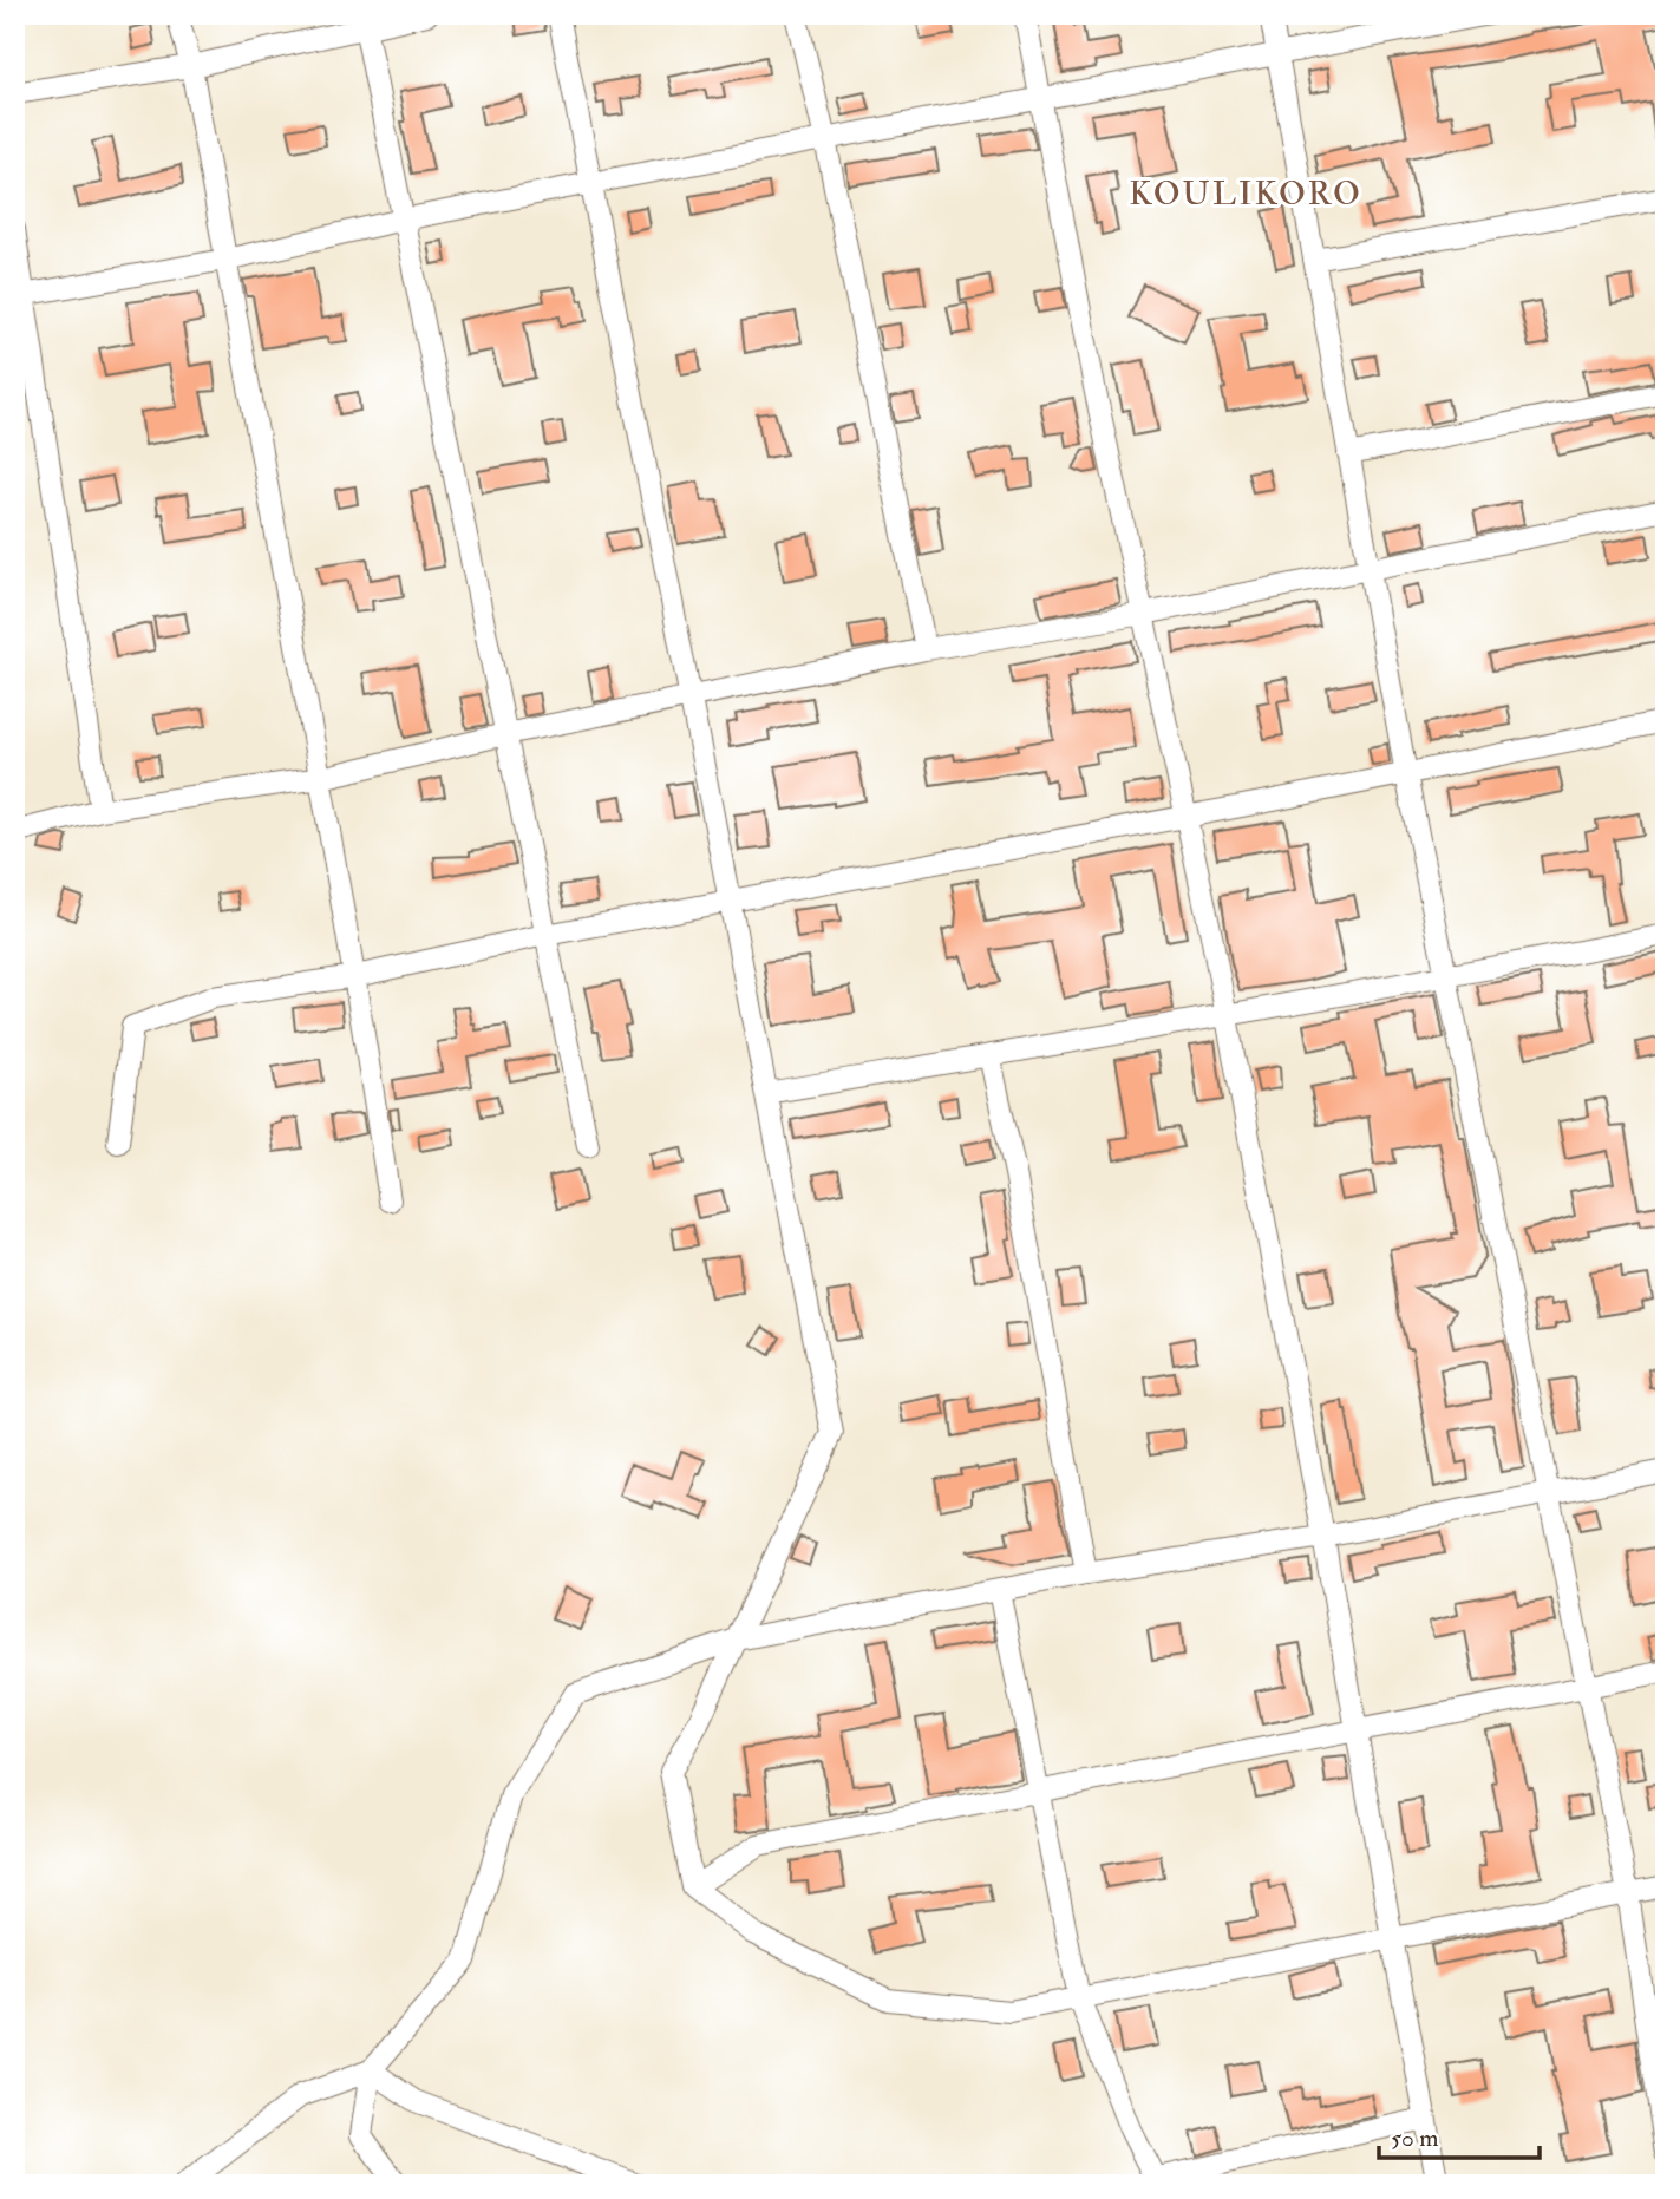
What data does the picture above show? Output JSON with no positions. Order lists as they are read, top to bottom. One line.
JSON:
{"districts":["KOULIKORO"],"scale_bar":"50 m"}
